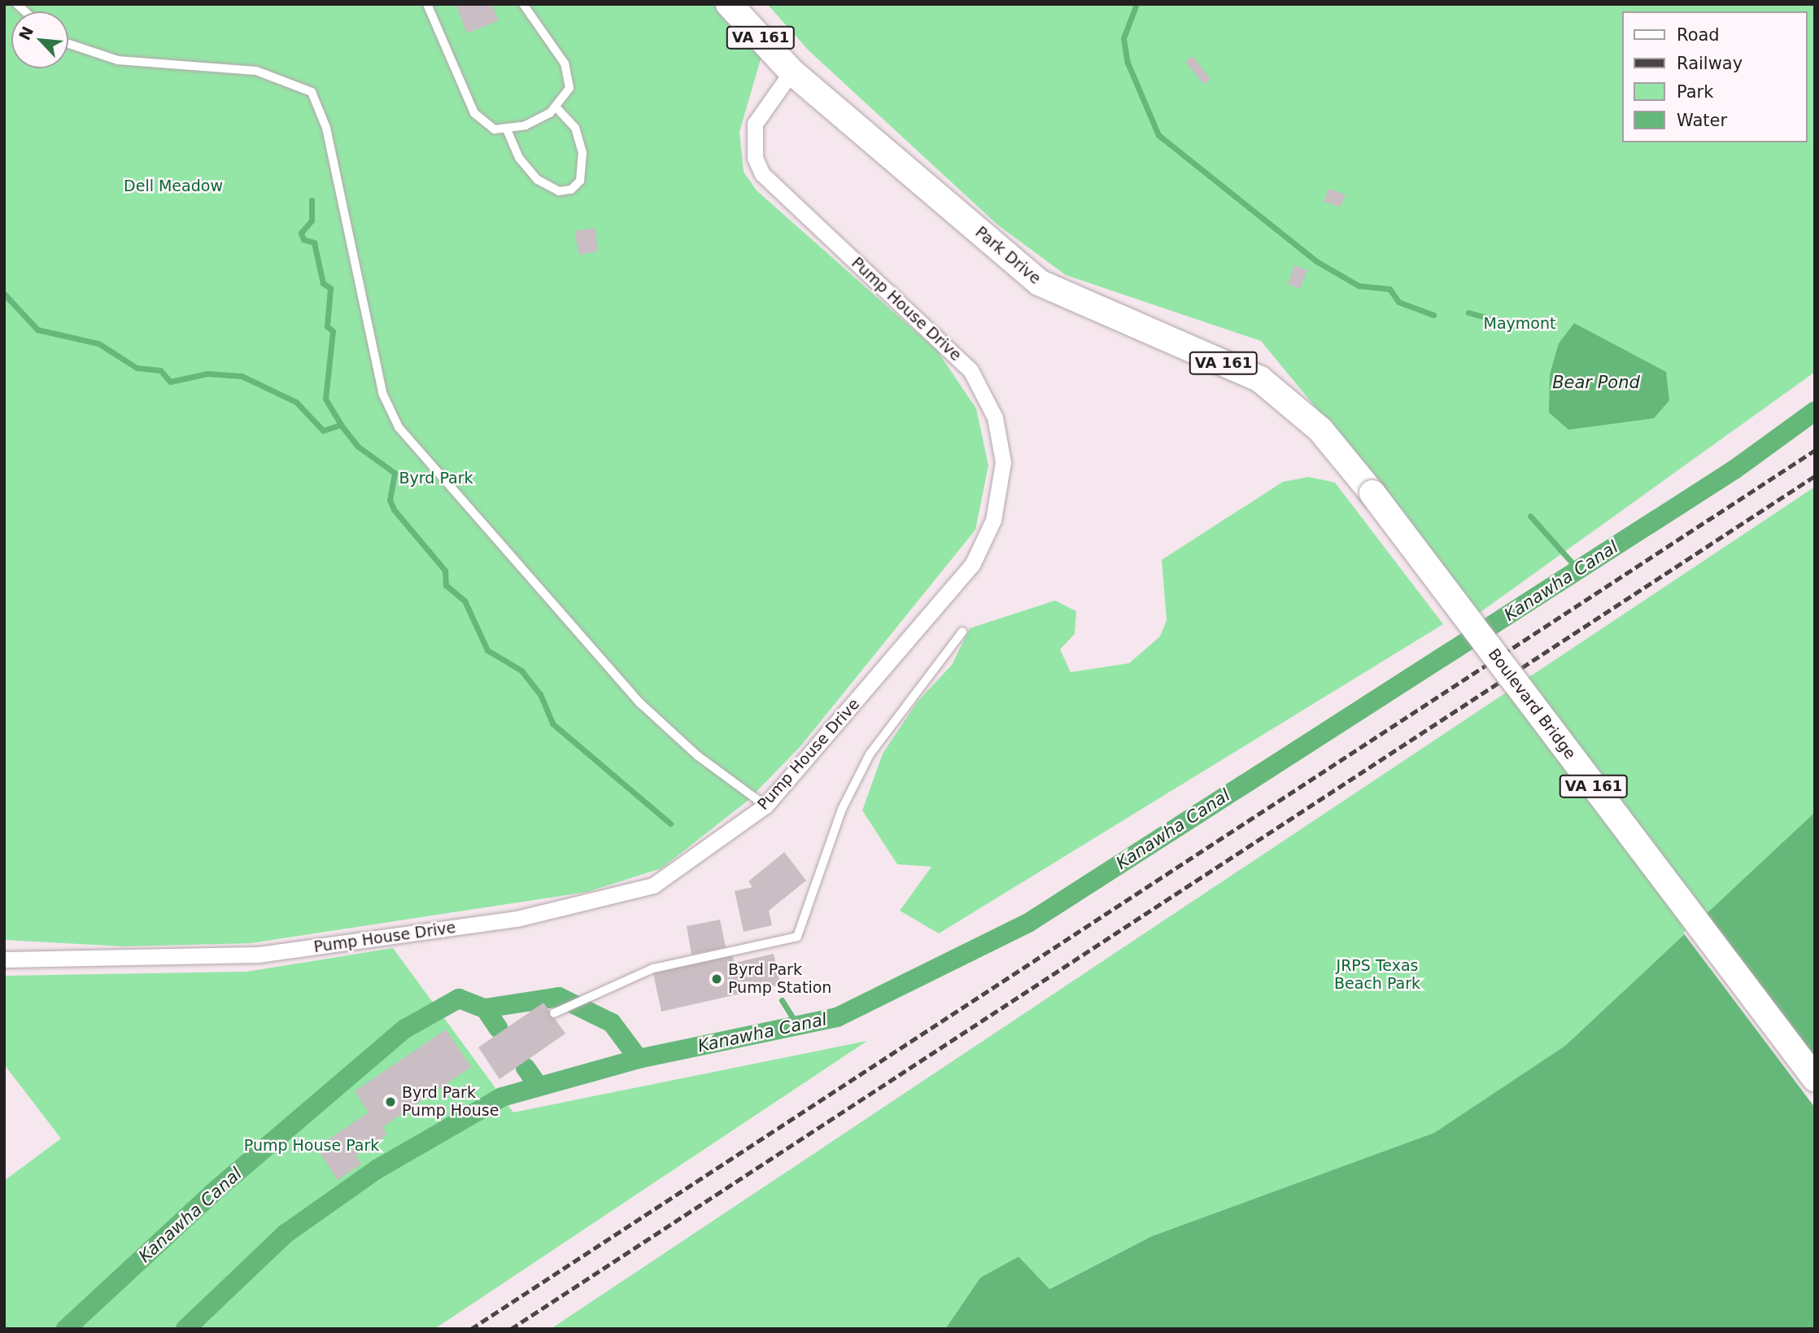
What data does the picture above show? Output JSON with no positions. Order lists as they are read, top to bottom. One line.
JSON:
{"streets":{"main road":["VA 161","Park Drive","Boulevard Bridge"],"street":["Pump House Drive"]},"crossings":[["Park Drive","Pump House Drive"],["Park Drive","Boulevard Bridge"]],"water":["Bear Pond","Kanawha Canal"],"parks":["Dell Meadow","Maymont","Byrd Park","JRPS Texas Beach Park","Pump House Park"],"places":["Byrd Park Pump Station","Byrd Park Pump House"],"legend":["Road","Railway","Park","Water"],"north":"top left"}
